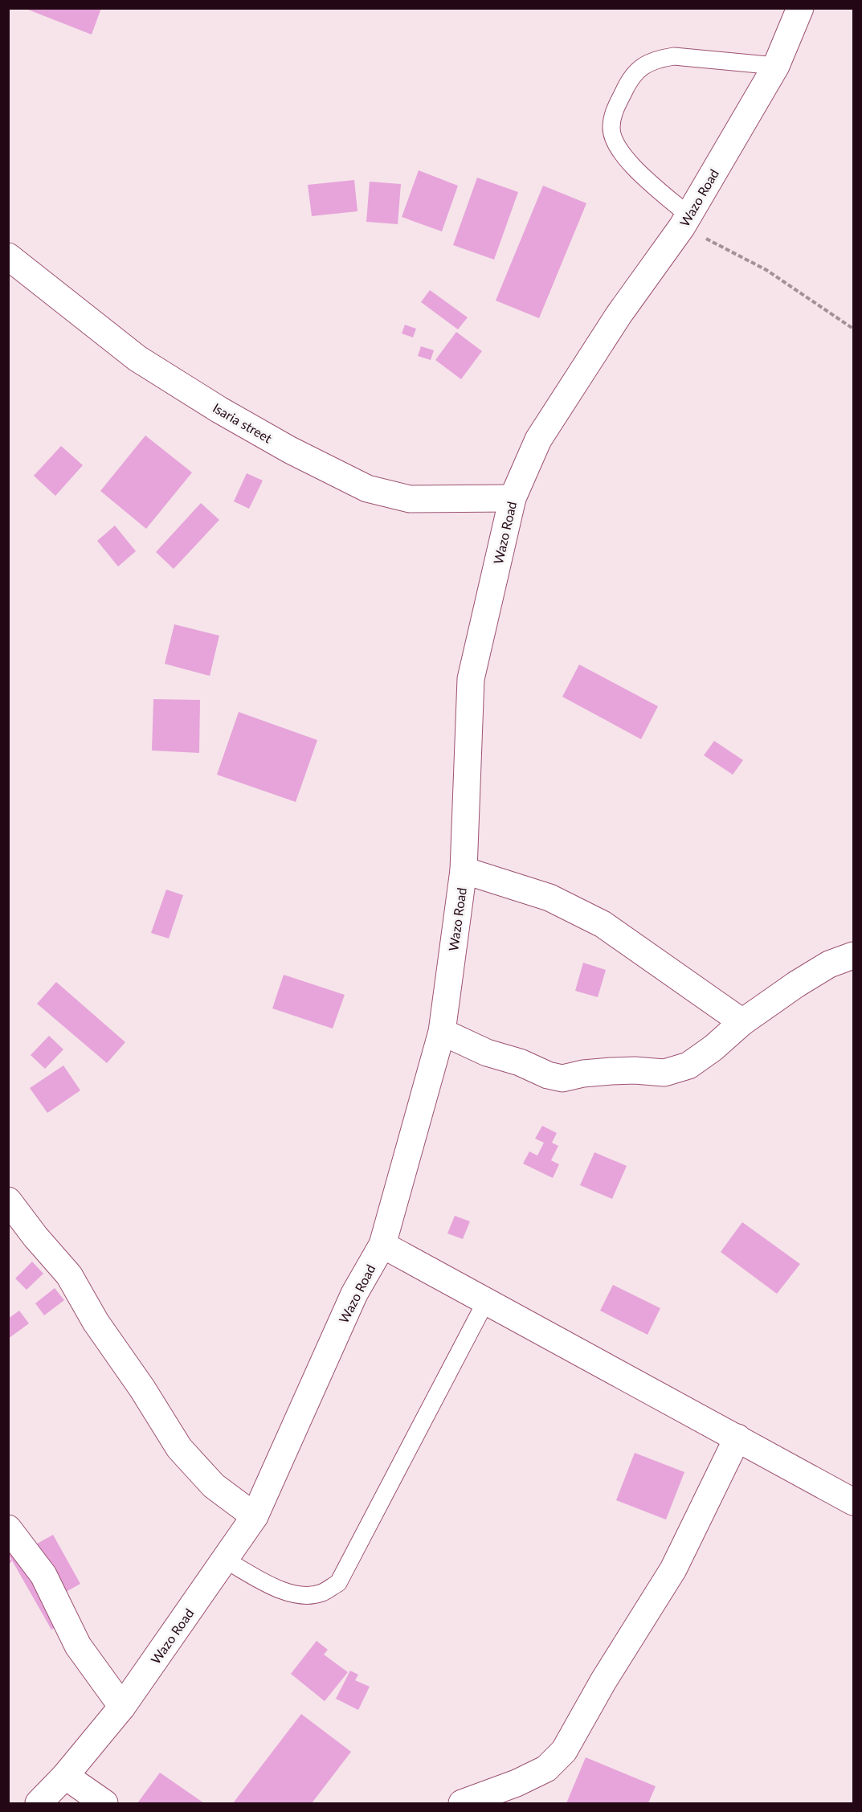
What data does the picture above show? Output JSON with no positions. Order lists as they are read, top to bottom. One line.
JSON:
{"streets":{"street":["Wazo Road","Isaria street"]},"crossings":[["Wazo Road","Isaria street"]]}
